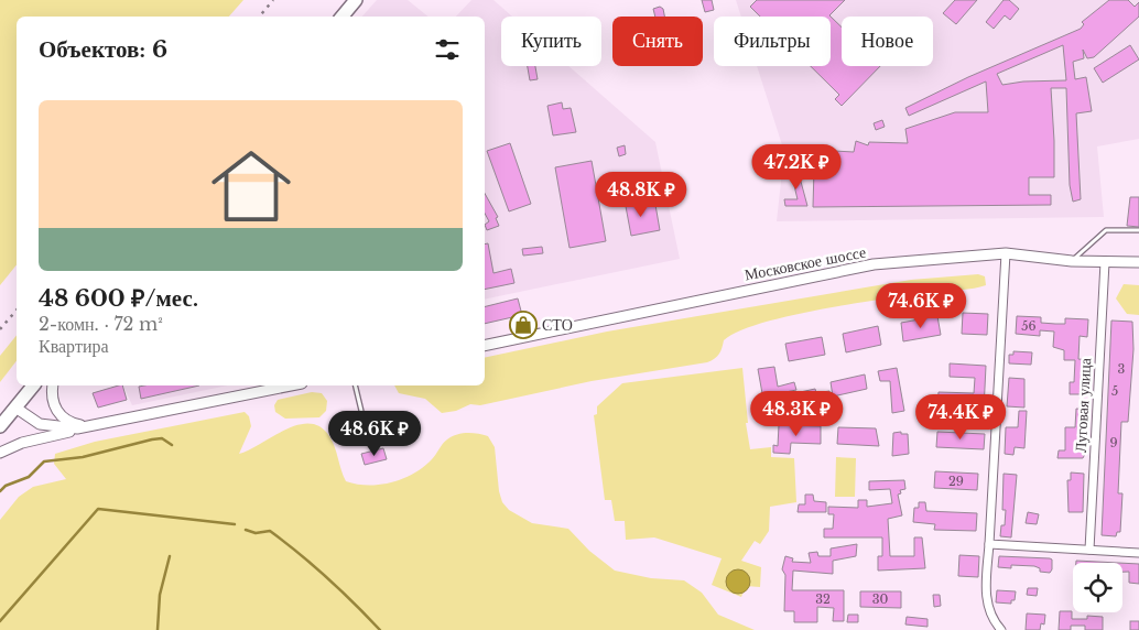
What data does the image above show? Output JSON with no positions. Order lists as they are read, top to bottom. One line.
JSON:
{"streets":{"street":["Московское шоссе","Луговая улица"]},"crossings":[["Московское шоссе","Луговая улица"]],"places":{"shop":["СТО"]},"house_numbers":["56","3","5","9","29","32","30"],"page":{"chip":["Купить","Снять","Фильтры","Новое"],"heading":"Объектов: 6","list":[{"name":"48 600 ₽/мес.","note":"2-комн. · 72 m² · Квартира"}],"price":["47.2K ₽","48.8K ₽","74.6K ₽","48.3K ₽","74.4K ₽","48.6K ₽"]}}
